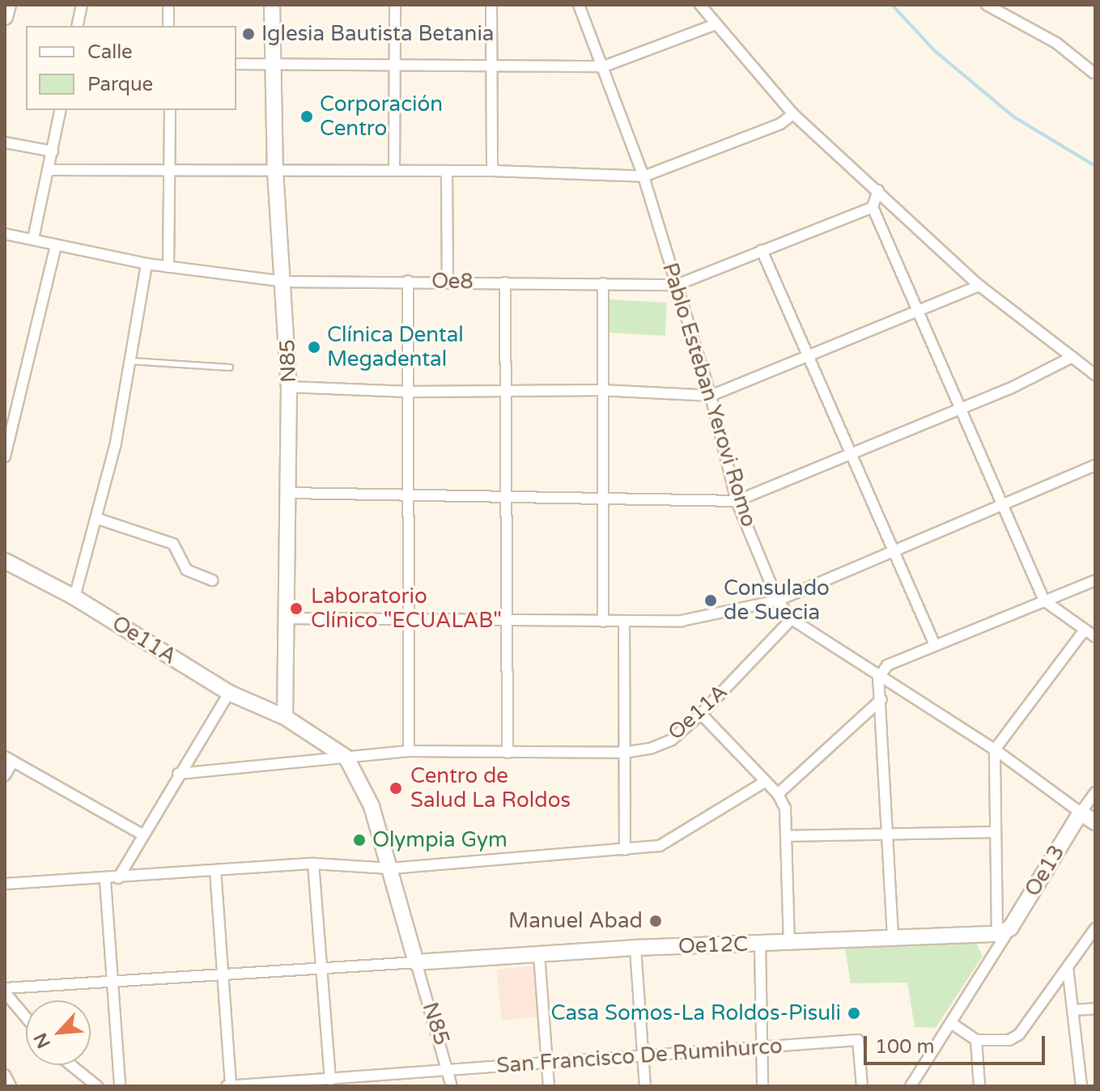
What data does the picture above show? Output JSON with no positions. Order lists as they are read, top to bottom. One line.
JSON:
{"streets":{"main road":["N85","Pablo Esteban Yerovi Romo","Oe11A","Oe13","Oe12C"],"street":["Oe8","San Francisco De Rumihurco"]},"crossings":[["Oe8","N85"],["Oe8","Pablo Esteban Yerovi Romo"],["N85","Oe11A"],["N85","Oe12C"],["N85","San Francisco De Rumihurco"],["Pablo Esteban Yerovi Romo","Oe11A"],["Pablo Esteban Yerovi Romo","Oe13"],["Oe13","Oe12C"]],"places":["Iglesia Bautista Betania","Corporación Centro","Clínica Dental Megadental","Consulado de Suecia","Laboratorio Clínico \"ECUALAB\"","Centro de Salud La Roldos","Olympia Gym","Manuel Abad","Casa Somos-La Roldos-Pisuli"],"legend":["Calle","Parque"],"scale_bar":"100 m","north":"bottom left"}
